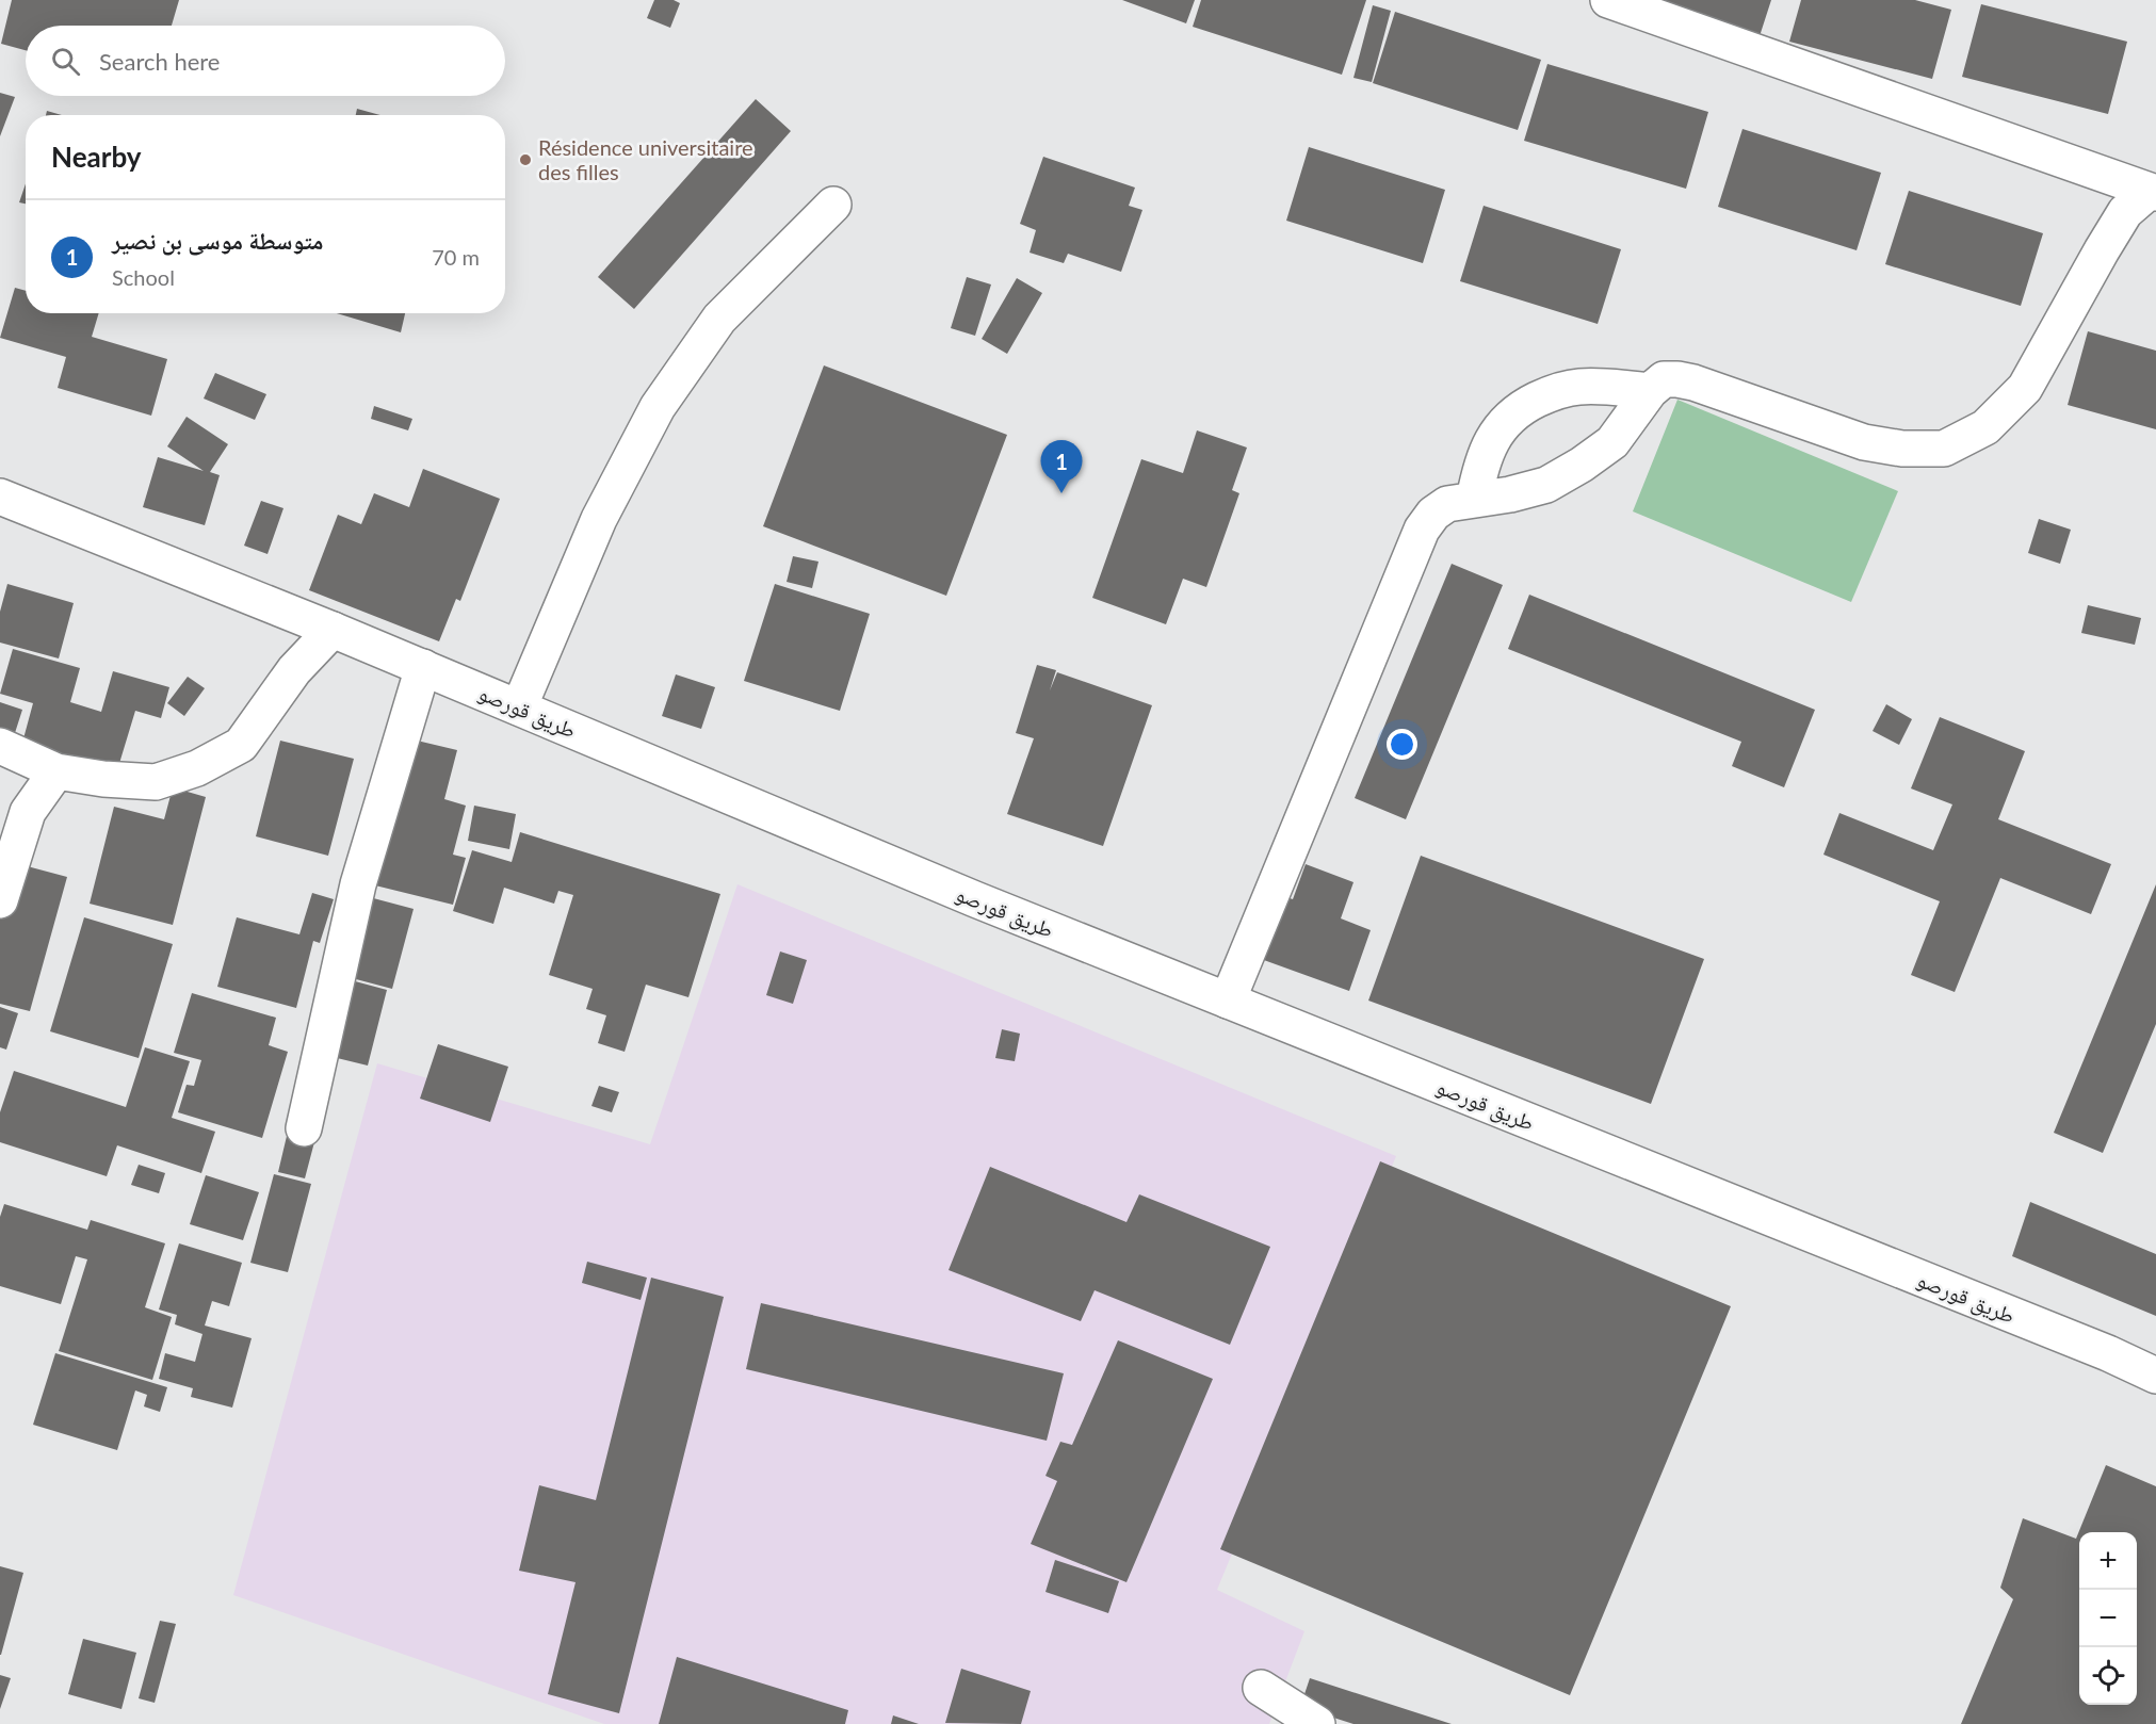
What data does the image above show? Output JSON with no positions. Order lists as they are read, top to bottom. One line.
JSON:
{"streets":{"street":["طريق قورصو"]},"places":["Résidence universitaire des filles"],"page":{"search":"Search here","heading":"Nearby","list":[{"mark":"1","name":"متوسطة موسى بن نصير","note":"School","value":"70 m"}],"pins":"1","map_buttons":["+","−"]}}
